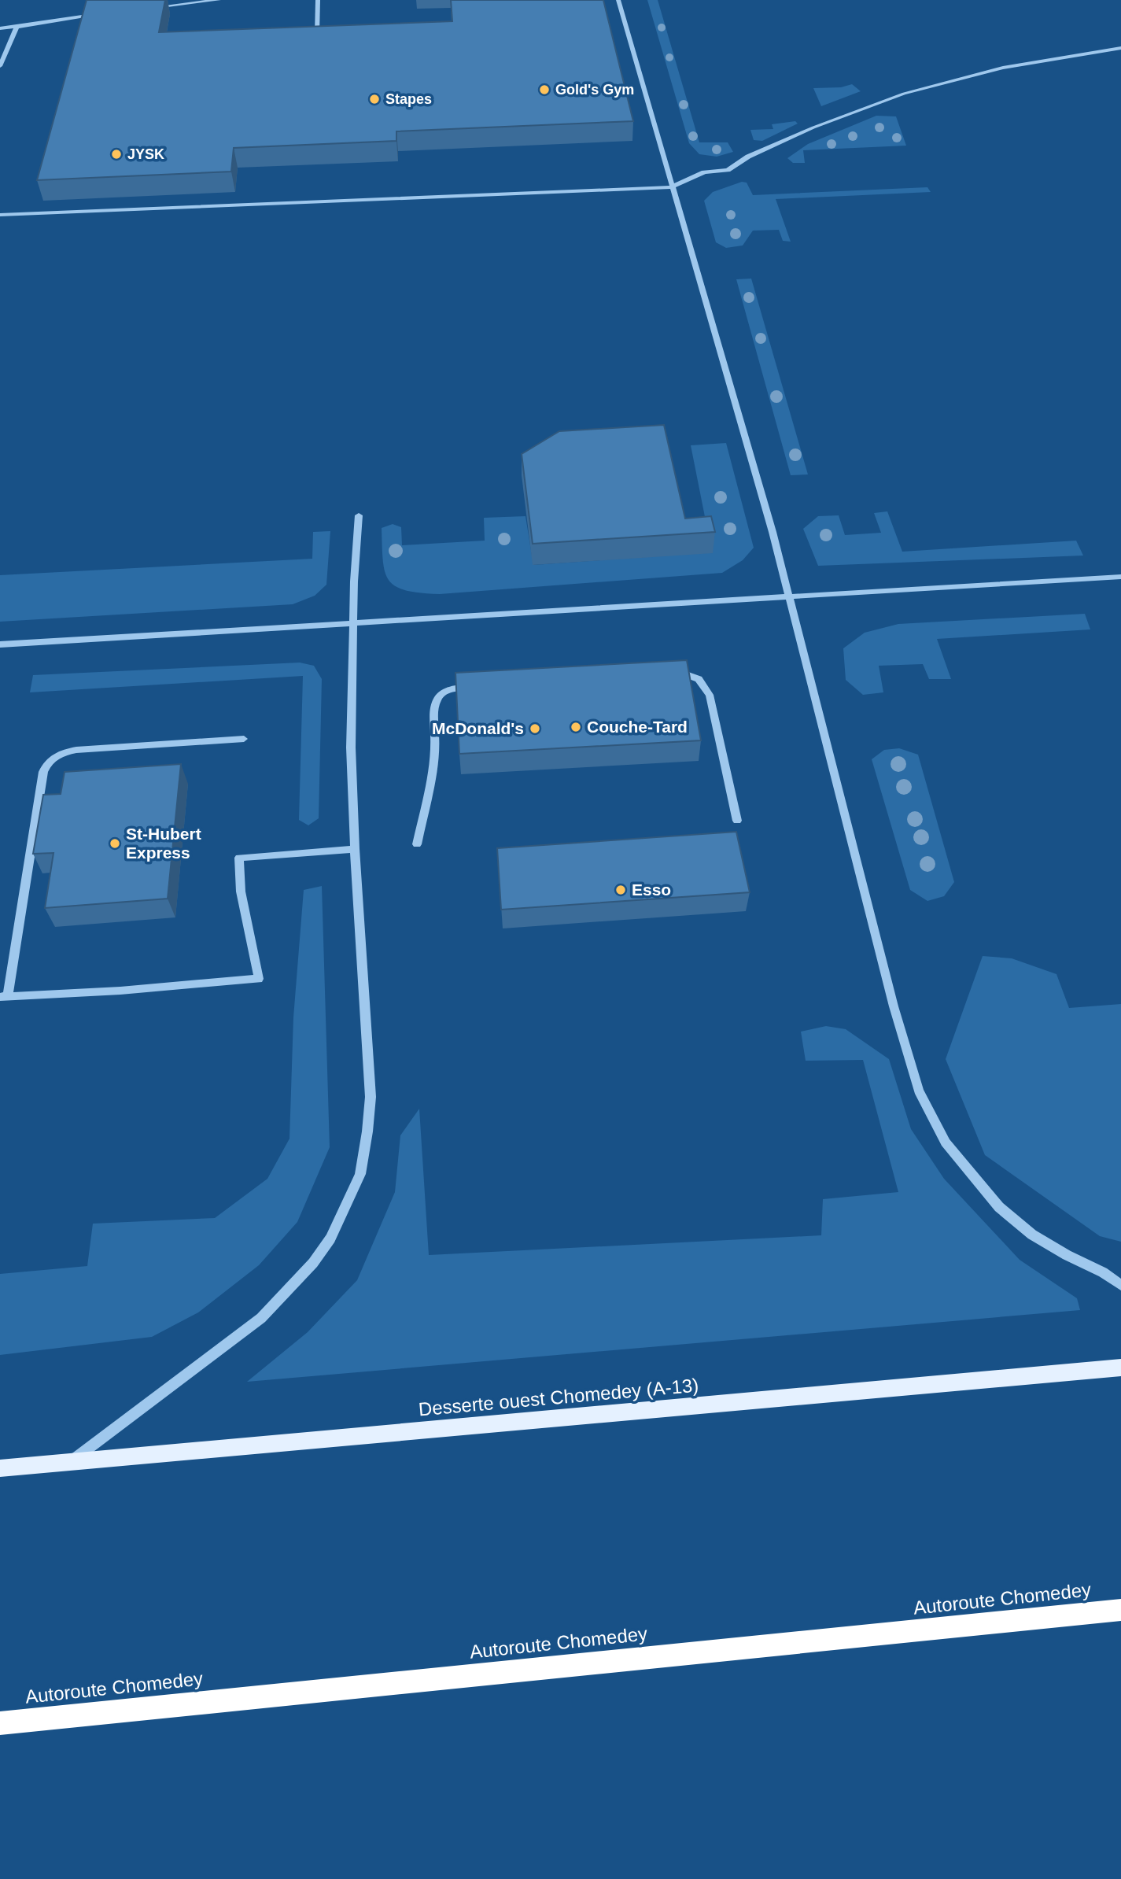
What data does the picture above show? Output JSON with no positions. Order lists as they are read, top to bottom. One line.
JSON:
{"streets":{"highway":["Autoroute Chomedey"],"main road":["Desserte ouest Chomedey (A-13)"]},"places":["Gold's Gym","Stapes","JYSK","Couche-Tard","McDonald's","St-Hubert Express","Esso"]}
